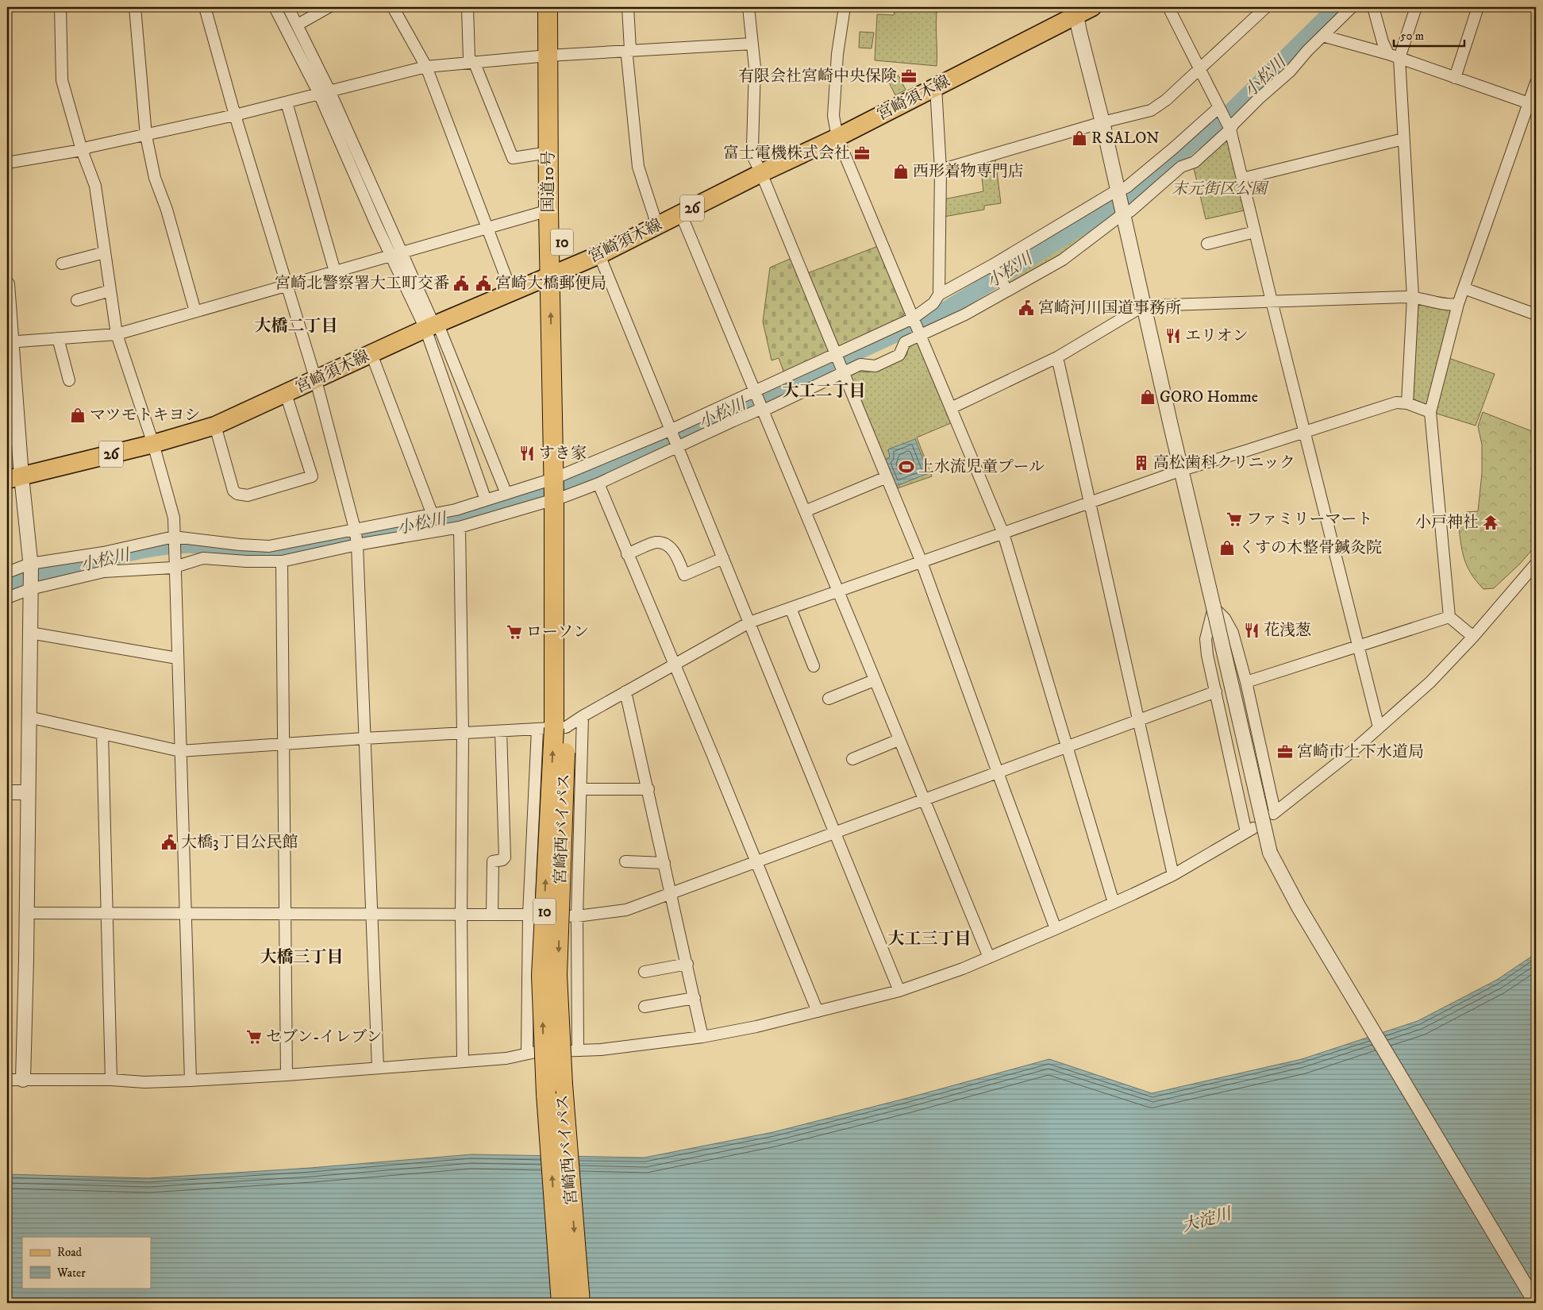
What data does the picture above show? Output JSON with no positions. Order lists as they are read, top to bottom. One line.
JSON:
{"streets":{"highway":["国道10号","10","宮崎西バイパス"],"main road":["宮崎須木線","26"]},"crossings":[["宮崎須木線","国道10号"],["国道10号","宮崎西バイパス"]],"districts":["大橋二丁目","大工二丁目","大工三丁目","大橋三丁目"],"water":["小松川","大淀川"],"parks":["末元街区公園"],"places":{"office":["有限会社宮崎中央保険","富士電機株式会社","宮崎市上下水道局"],"shop":["R SALON","西形着物専門店","GORO Homme","マツモトキヨシ","くすの木整骨鍼灸院"],"public building":["宮崎北警察署大工町交番","宮崎大橋郵便局","宮崎河川国道事務所","大橋3丁目公民館"],"restaurant":["エリオン","すき家","花浅葱"],"building":["高松歯科クリニック"],"sports":["上水流児童プール"],"supermarket":["ファミリーマート","ローソン","セブン-イレブン"],"temple":["小戸神社"]},"legend":["Road","Water"],"scale_bar":"50 m"}
